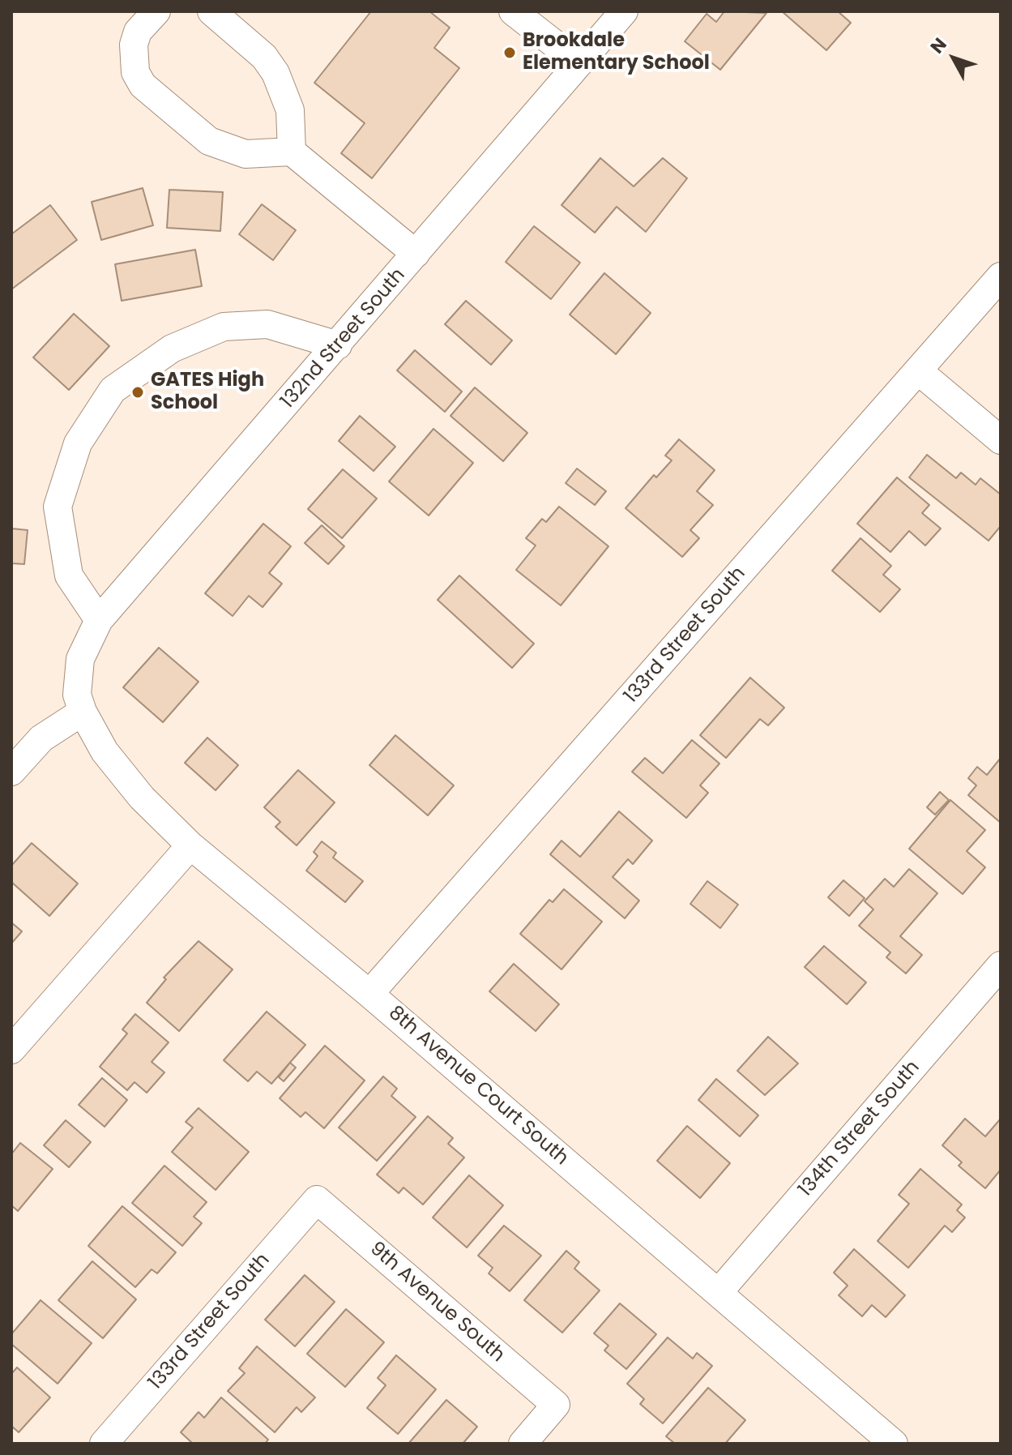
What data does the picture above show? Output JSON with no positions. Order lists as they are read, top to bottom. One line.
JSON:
{"streets":{"street":["132nd Street South","133rd Street South","8th Avenue Court South","134th Street South","9th Avenue South"]},"crossings":[["132nd Street South","8th Avenue Court South"],["133rd Street South","8th Avenue Court South"],["133rd Street South","9th Avenue South"],["8th Avenue Court South","134th Street South"]],"places":["Brookdale Elementary School","GATES High School"],"north":"top left"}
